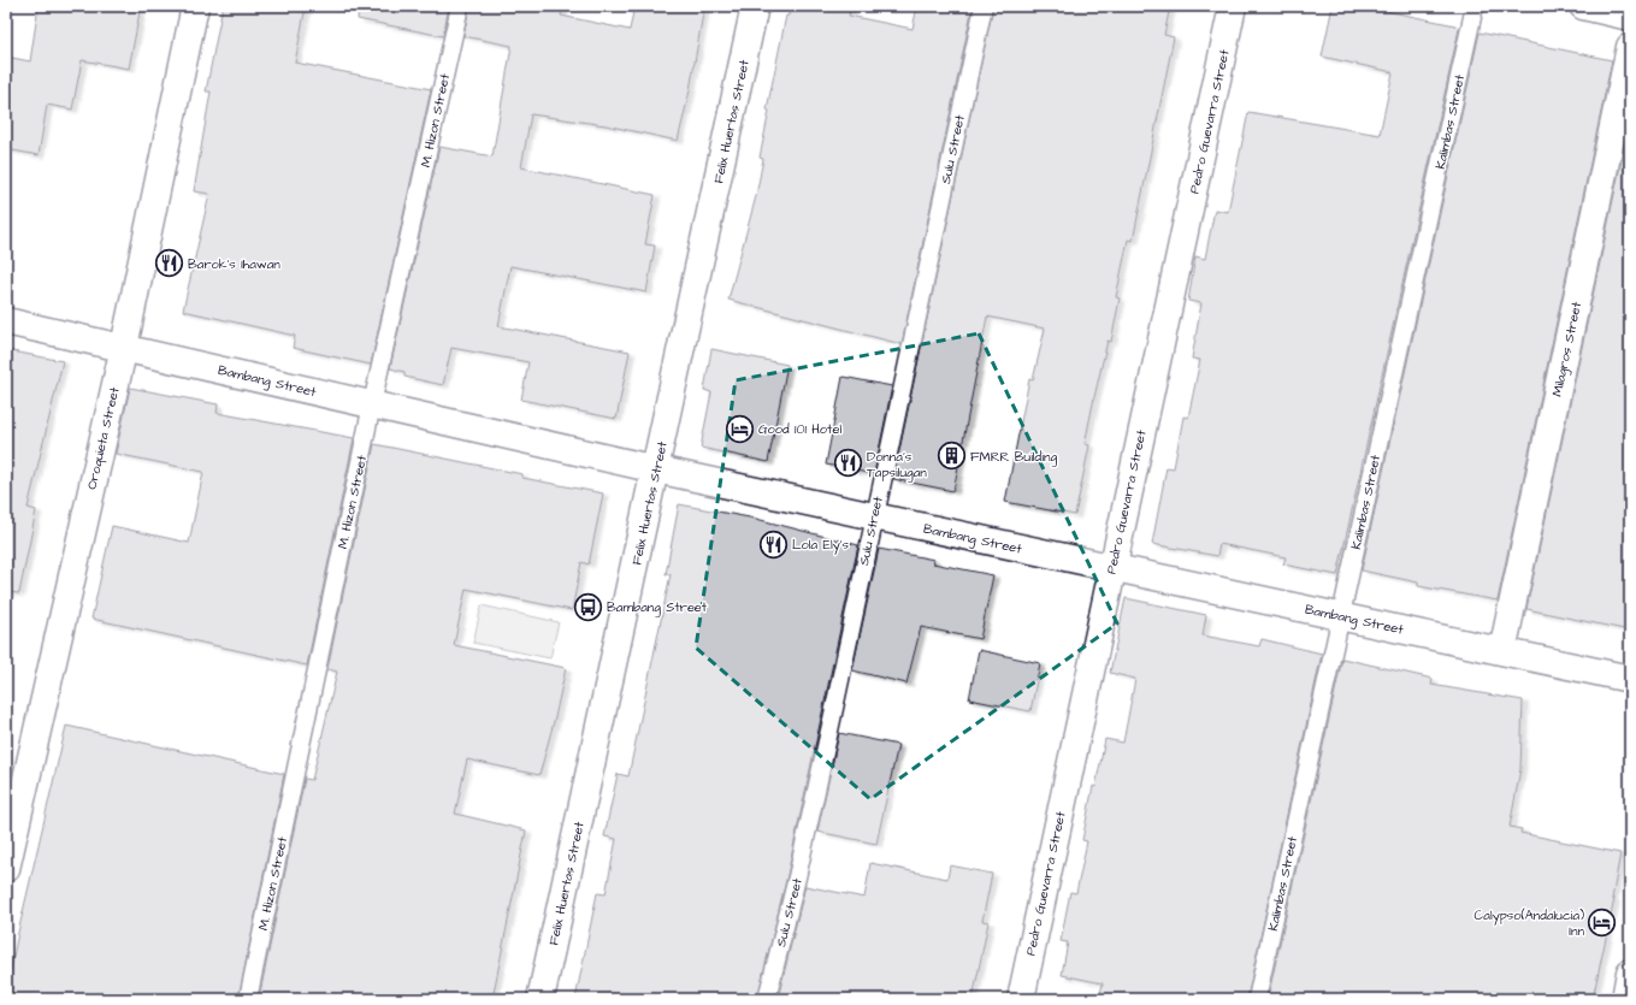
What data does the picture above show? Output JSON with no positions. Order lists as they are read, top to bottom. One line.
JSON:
{"streets":{"street":["Felix Huertas Street","Pedro Guevarra Street","Milagros Street","Bambang Street","Oroquieta Street"],"lane":["M. Hizon Street","Kalimbas Street","Sulu Street"]},"crossings":[["M. Hizon Street","Bambang Street"],["Felix Huertas Street","Bambang Street"],["Pedro Guevarra Street","Bambang Street"],["Kalimbas Street","Bambang Street"],["Sulu Street","Bambang Street"],["Milagros Street","Bambang Street"],["Bambang Street","Oroquieta Street"]],"places":{"restaurant":["Barok's Ihawan","Donna's Tapsilugan","Lola Ely's"],"hotel":["Good 101 Hotel","Calypso(Andalucia) Inn"],"building":["FMRR Building"],"bus stop":["Bambang Street"]}}
